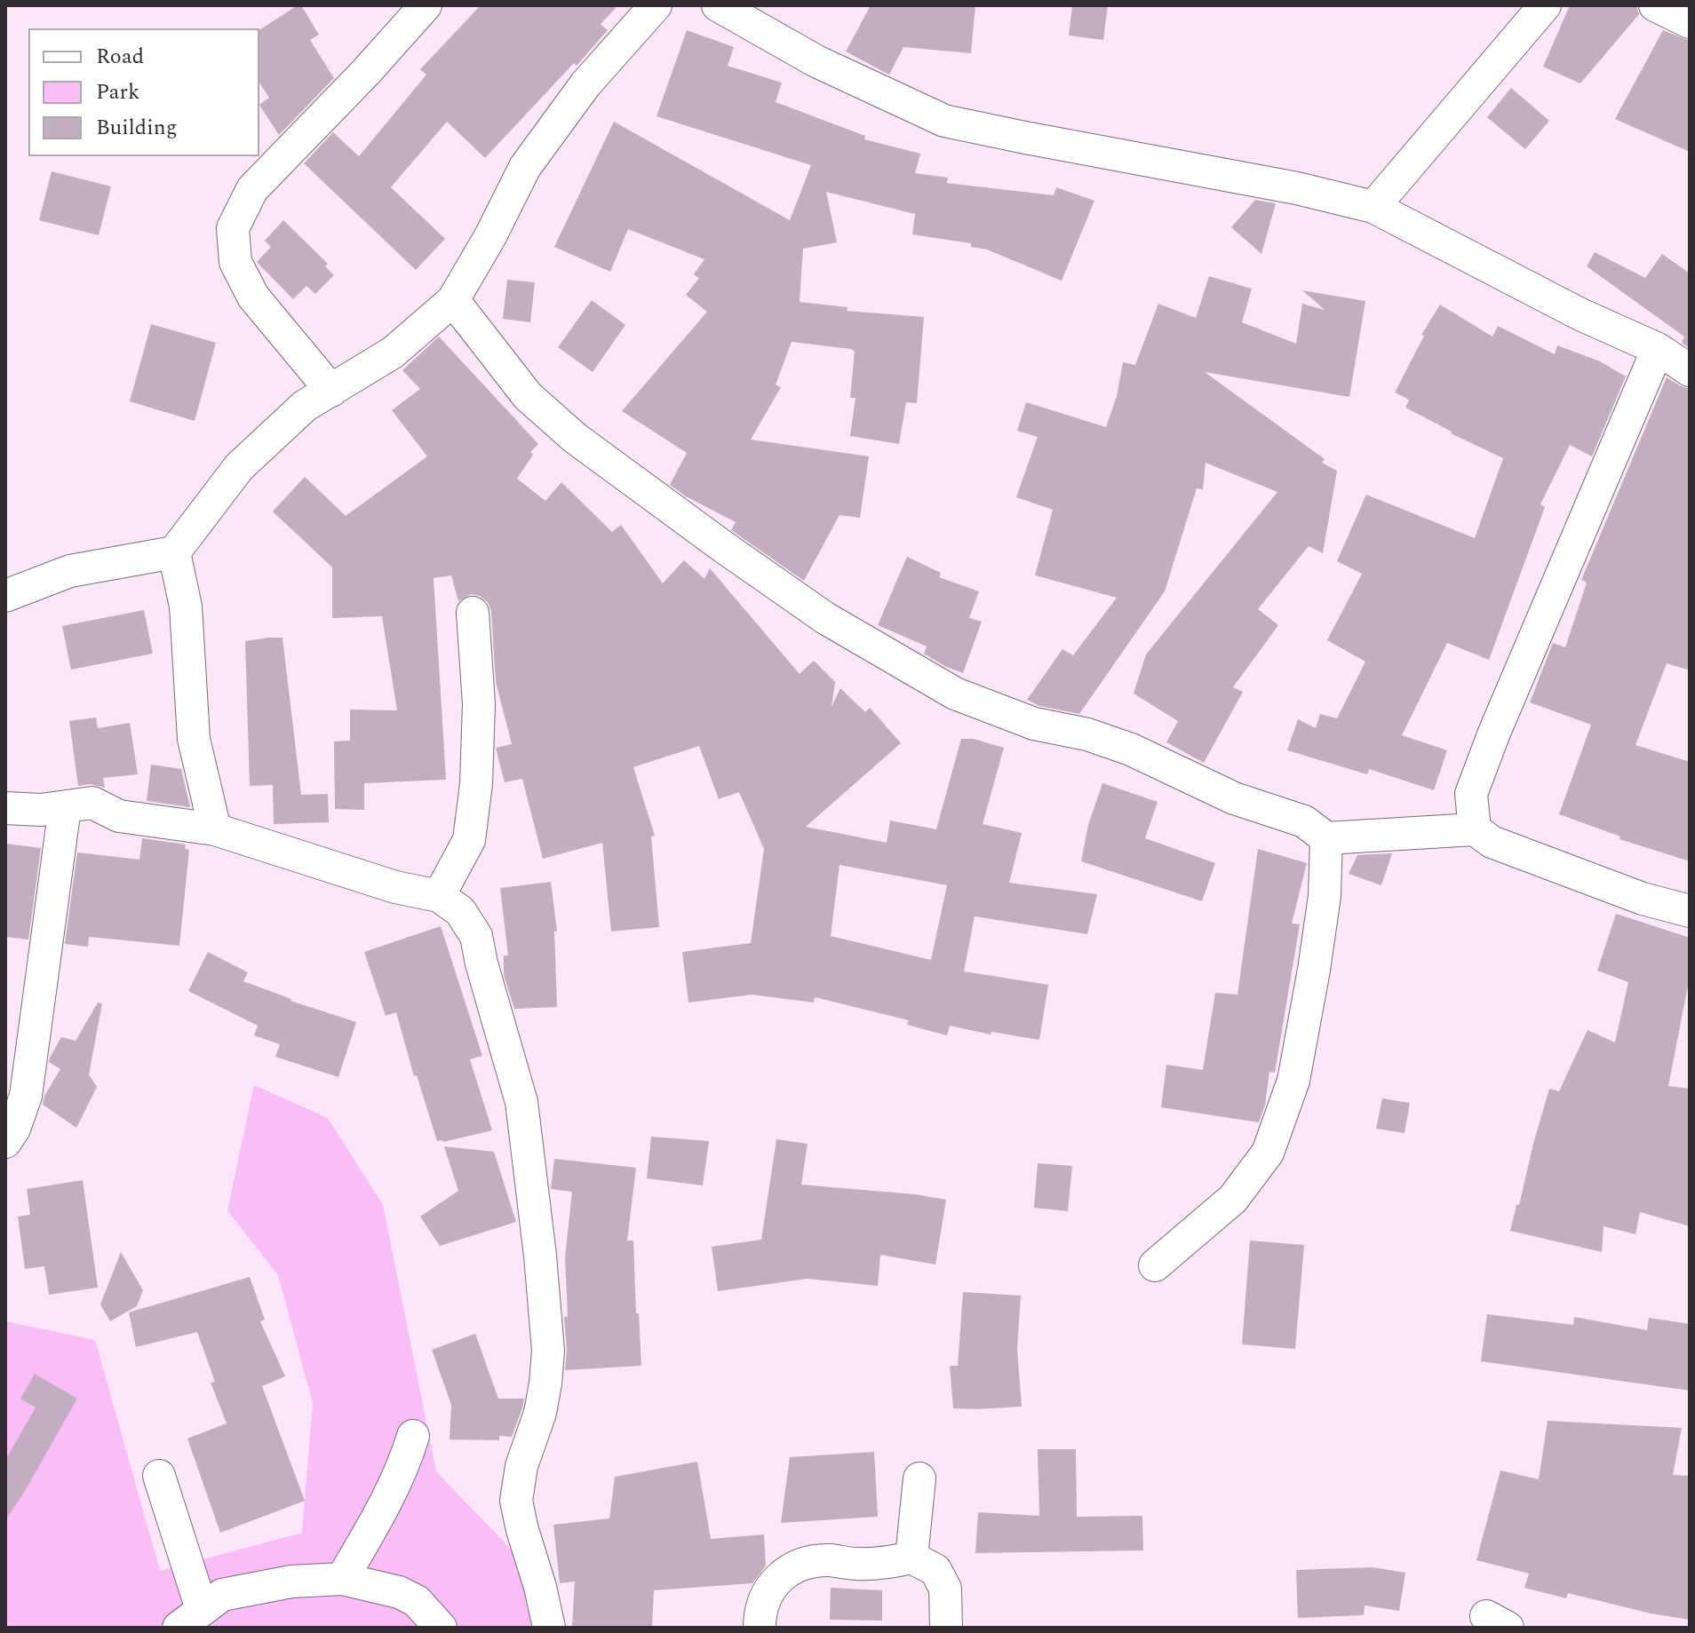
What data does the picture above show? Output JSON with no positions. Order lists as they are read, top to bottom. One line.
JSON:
{"legend":["Road","Park","Building"]}
